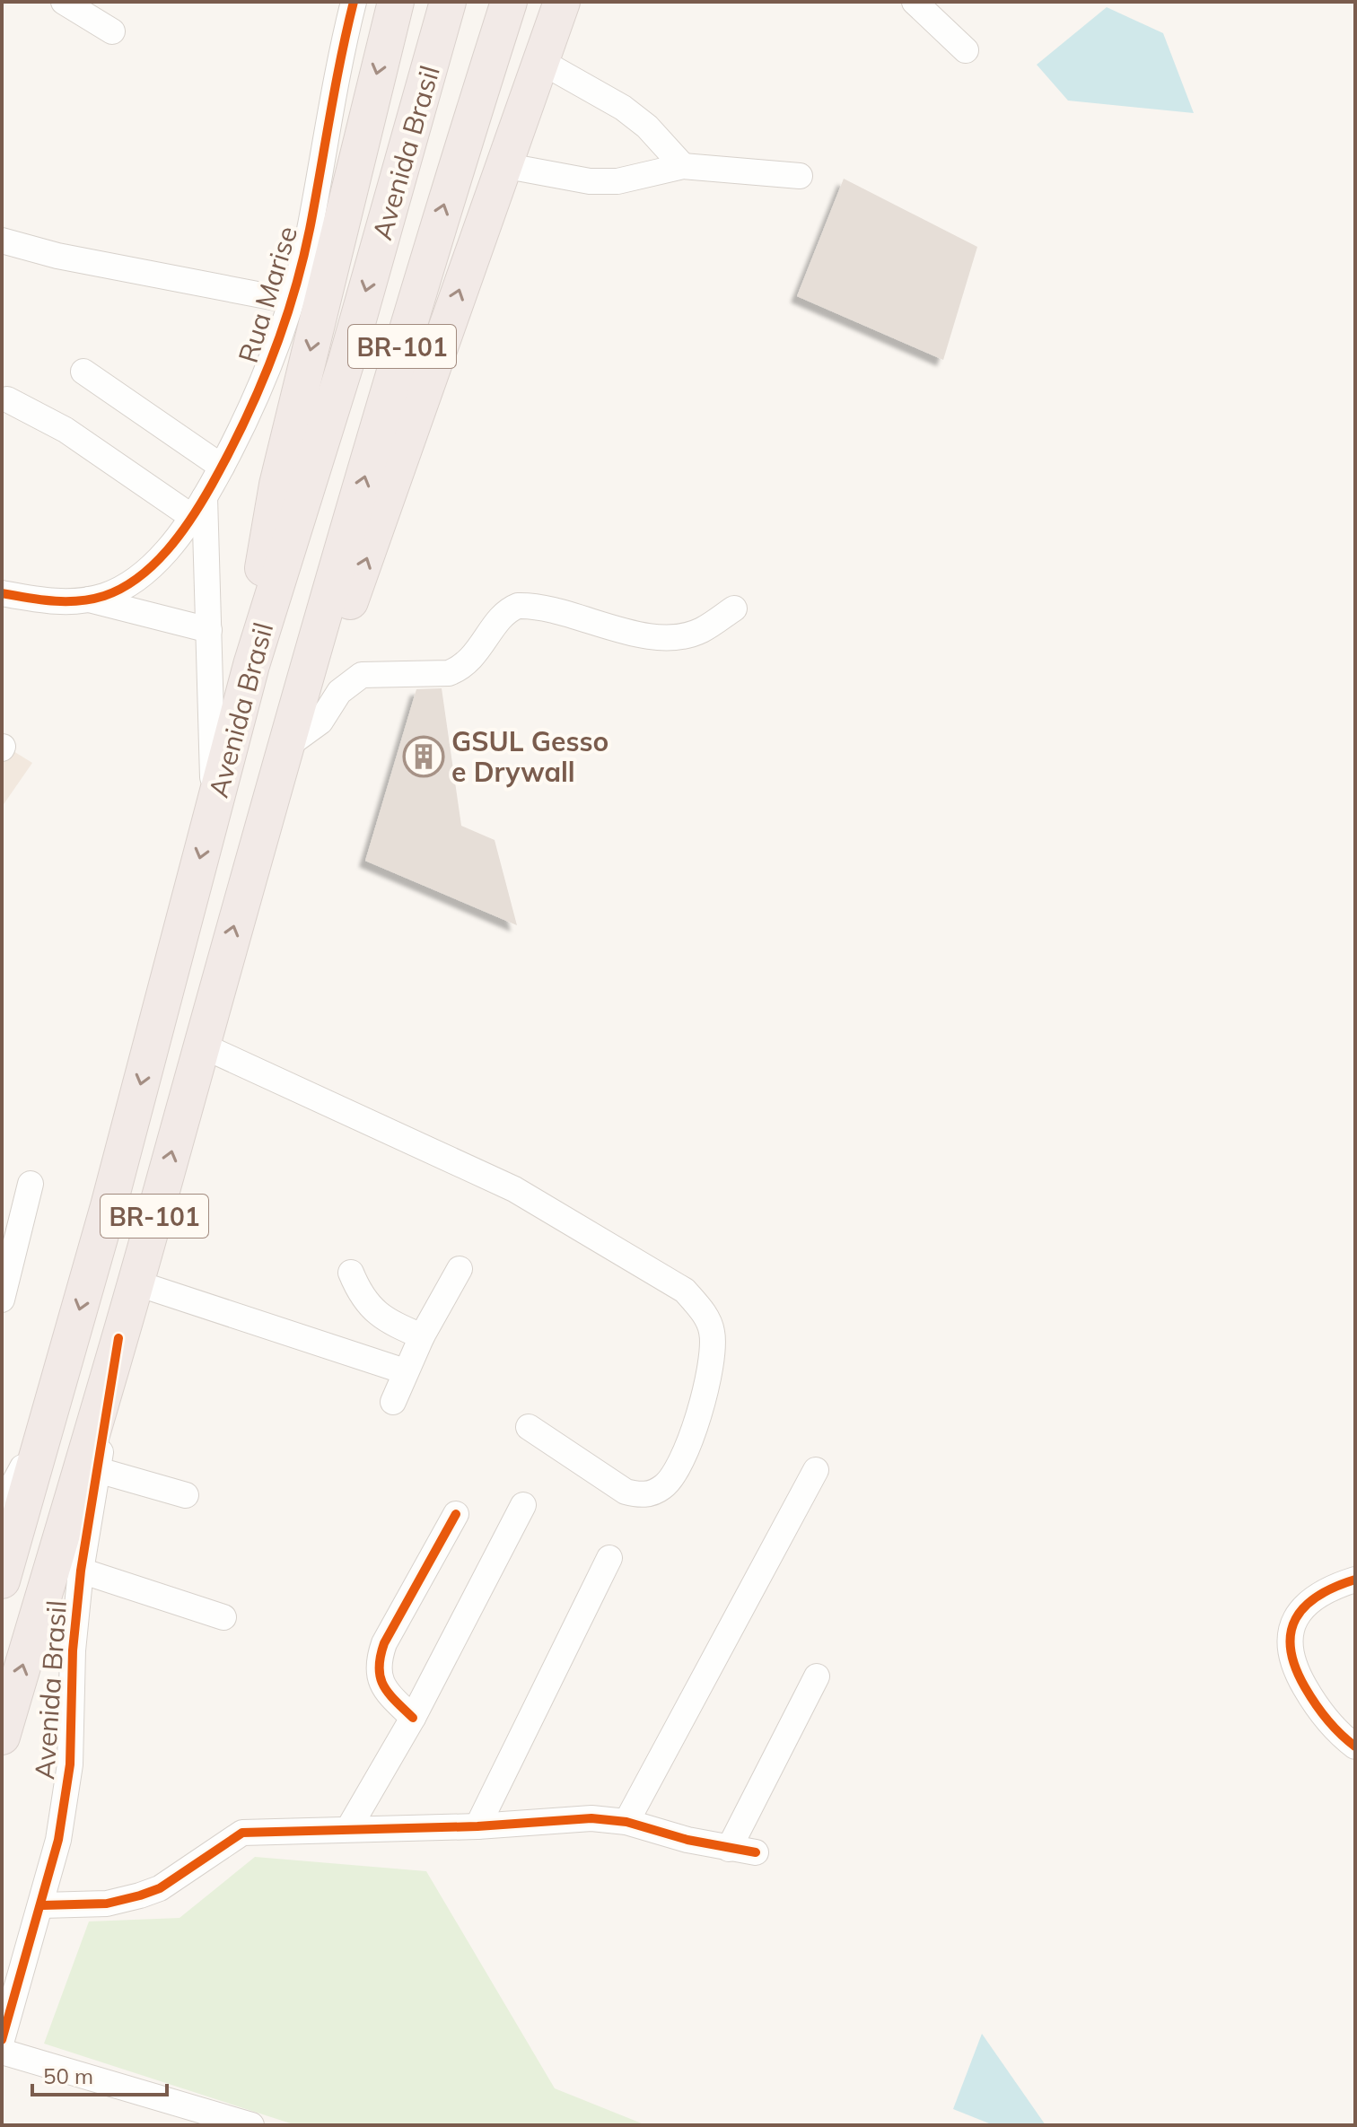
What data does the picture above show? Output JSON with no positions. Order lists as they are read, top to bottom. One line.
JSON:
{"streets":{"highway":["Avenida Brasil","BR-101"],"street":["Rua Marise"]},"places":{"building":["GSUL Gesso e Drywall"]},"scale_bar":"50 m"}
